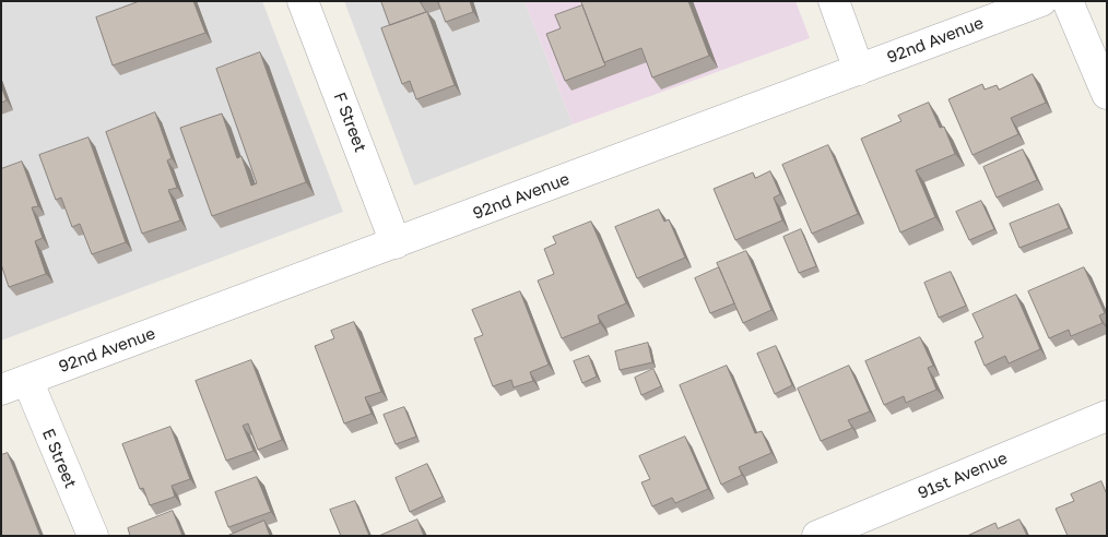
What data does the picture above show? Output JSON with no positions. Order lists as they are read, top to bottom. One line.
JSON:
{"streets":{"street":["92nd Avenue","F Street","E Street","91st Avenue"]},"crossings":[["92nd Avenue","F Street"],["92nd Avenue","E Street"]]}
